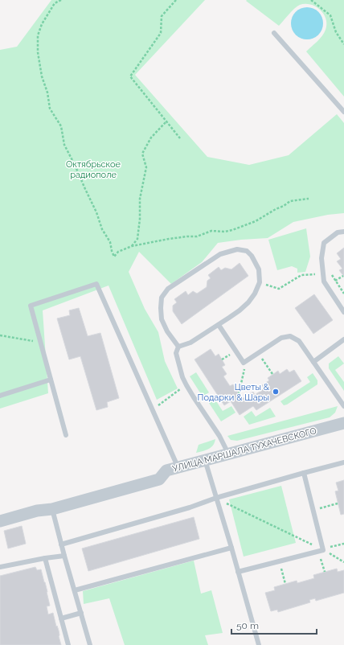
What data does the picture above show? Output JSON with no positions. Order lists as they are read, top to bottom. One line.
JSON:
{"streets":{"street":["УЛИЦА МАРШАЛА ТУХАЧЕВСКОГО"]},"parks":["Октябрьское радиополе"],"places":["Цветы & Подарки & Шары"],"scale_bar":"50 m"}
